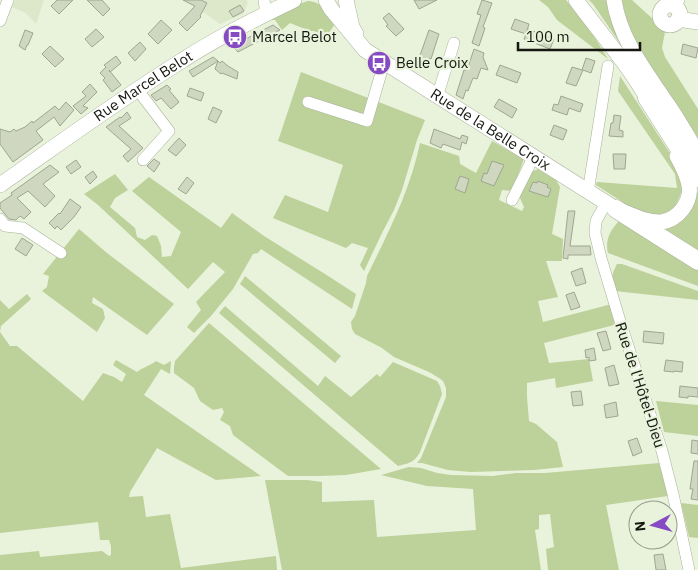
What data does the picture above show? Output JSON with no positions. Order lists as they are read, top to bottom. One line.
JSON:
{"streets":{"main road":["Rue Marcel Belot","Rue de la Belle Croix"],"street":["Rue de l'Hôtel-Dieu"]},"crossings":[["Rue de la Belle Croix","Rue de l'Hôtel-Dieu"]],"places":{"bus stop":["Marcel Belot","Belle Croix"]},"scale_bar":"100 m","north":"left"}
